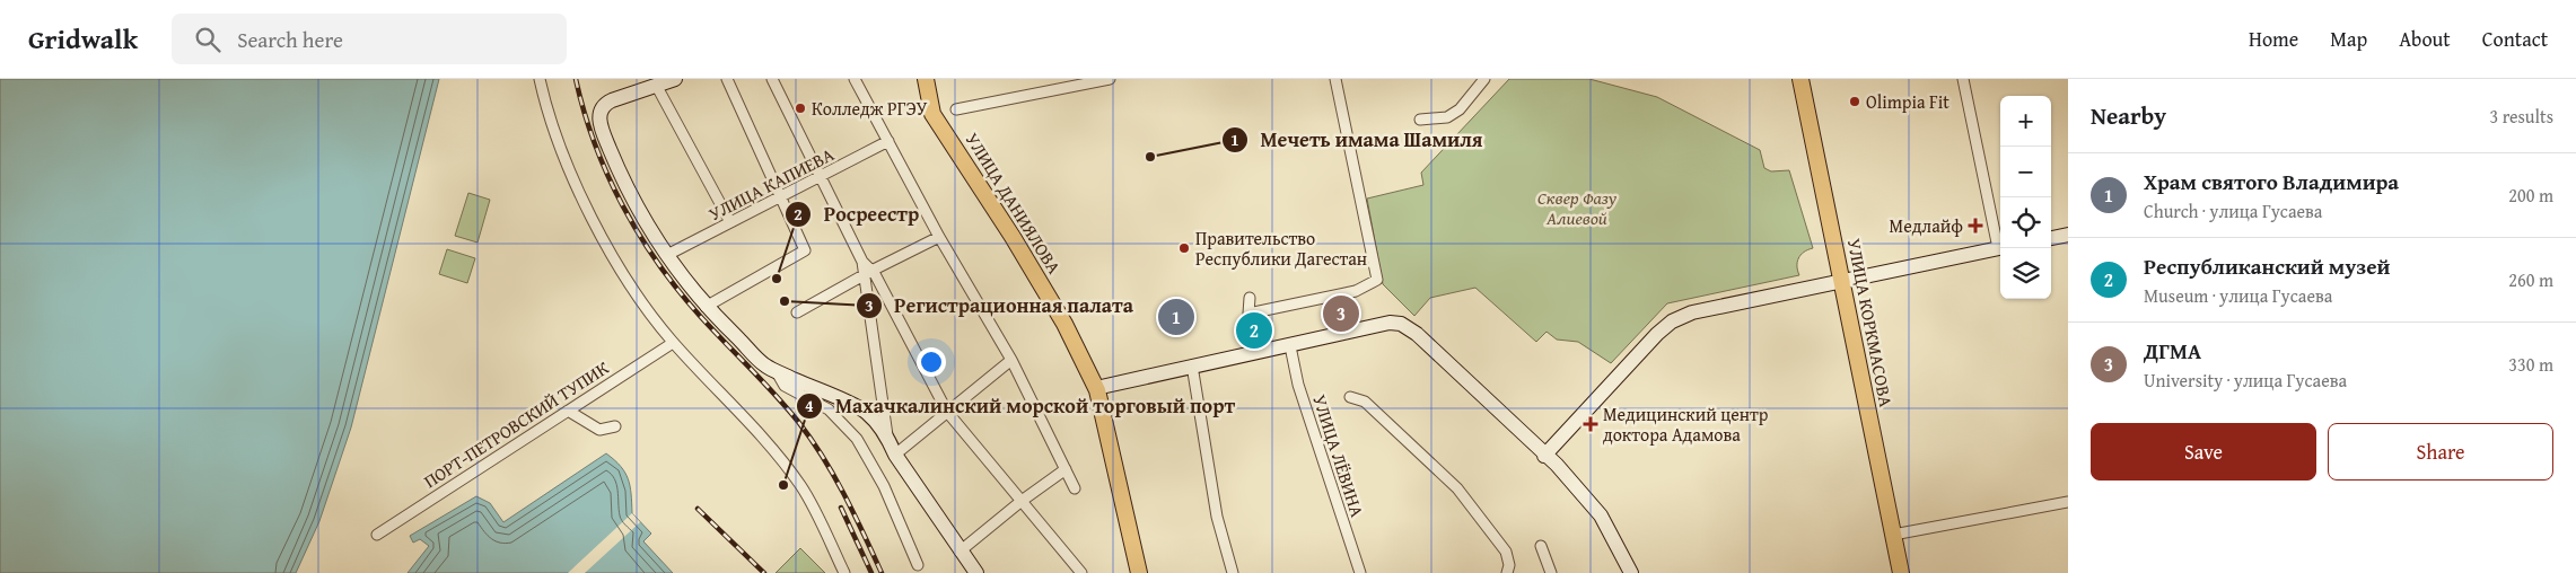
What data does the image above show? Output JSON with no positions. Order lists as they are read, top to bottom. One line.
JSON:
{"streets":{"main road":["УЛИЦА ДАНИЯЛОВА","УЛИЦА КОРКМАСОВА"],"street":["УЛИЦА КАПИЕВА","ПОРТ-ПЕТРОВСКИЙ ТУПИК","УЛИЦА ЛЁВИНА"]},"parks":["Сквер Фазу Алиевой"],"places":{"other":["Olimpia Fit","Колледж РГЭУ","Мечеть имама Шамиля","Правительство Республики Дагестан","Росреестр","Регистрационная палата","Махачкалинский морской торговый порт"],"health":["Медлайф","Медицинский центр доктора Адамова"]},"page":{"header":"Gridwalk","search":"Search here","nav":["Home","Map","About","Contact"],"heading":["Nearby","3 results"],"map_buttons":["+","−"],"list":[{"mark":"1","name":"Храм святого Владимира","note":"Church · улица Гусаева","value":"200 m"},{"mark":"2","name":"Республиканский музей","note":"Museum · улица Гусаева","value":"260 m"},{"mark":"3","name":"ДГМА","note":"University · улица Гусаева","value":"330 m"}],"pins":["3","1","2"],"buttons":["Save","Share"]}}
